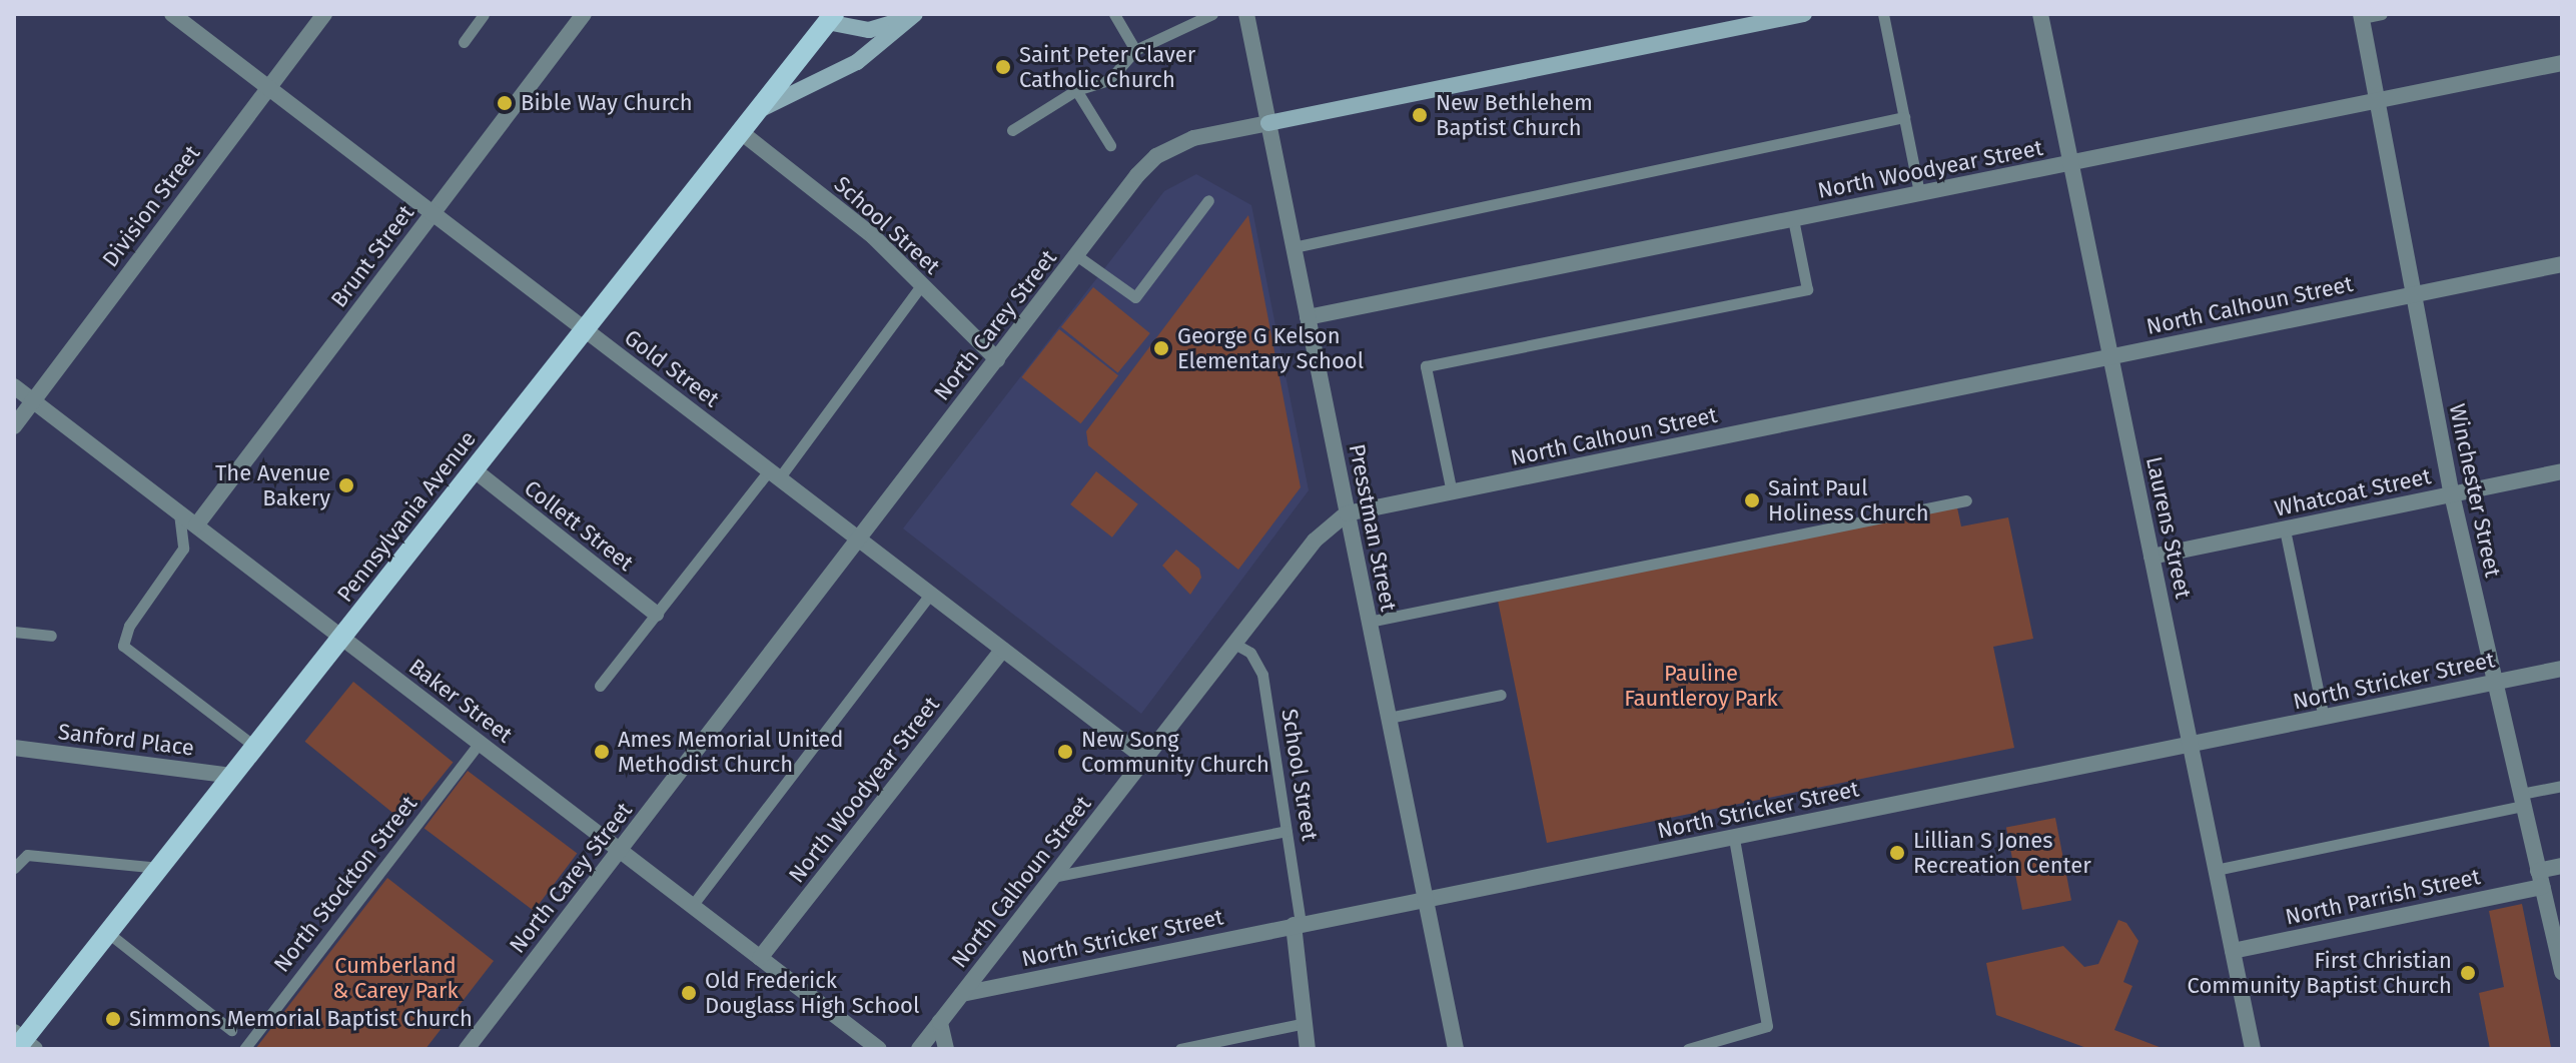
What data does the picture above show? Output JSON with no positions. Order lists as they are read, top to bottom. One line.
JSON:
{"streets":{"main road":["North Carey Street","Pennsylvania Avenue"],"street":["North Woodyear Street","Division Street","School Street","Brunt Street","North Calhoun Street","Gold Street","Winchester Street","Whatcoat Street","Collett Street","Presstman Street","Laurens Street","North Stricker Street","Baker Street","Sanford Place","North Parrish Street"],"lane":["North Stockton Street"]},"crossings":[["North Woodyear Street","Gold Street"],["North Woodyear Street","Winchester Street"],["North Woodyear Street","Presstman Street"],["North Woodyear Street","Laurens Street"],["North Woodyear Street","Baker Street"],["Division Street","Gold Street"],["Division Street","Baker Street"],["School Street","North Calhoun Street"],["School Street","North Carey Street"],["School Street","Pennsylvania Avenue"],["School Street","North Stricker Street"],["Brunt Street","Gold Street"],["Brunt Street","Baker Street"],["North Calhoun Street","Gold Street"],["North Calhoun Street","Winchester Street"],["North Calhoun Street","Presstman Street"],["North Calhoun Street","Laurens Street"],["North Calhoun Street","North Stricker Street"],["North Carey Street","Gold Street"],["North Carey Street","Presstman Street"],["North Carey Street","Baker Street"],["Gold Street","Pennsylvania Avenue"],["Winchester Street","Whatcoat Street"],["Winchester Street","North Stricker Street"],["Winchester Street","North Parrish Street"],["Whatcoat Street","Laurens Street"],["Pennsylvania Avenue","Collett Street"],["Pennsylvania Avenue","Baker Street"],["Pennsylvania Avenue","Sanford Place"],["Presstman Street","North Stricker Street"],["Laurens Street","North Stricker Street"],["Laurens Street","North Parrish Street"],["Baker Street","North Stockton Street"]],"parks":["Pauline Fauntleroy Park","Cumberland & Carey Park"],"places":["Saint Peter Claver Catholic Church","Bible Way Church","New Bethlehem Baptist Church","George G Kelson Elementary School","The Avenue Bakery","Saint Paul Holiness Church","Ames Memorial United Methodist Church","New Song Community Church","Lillian S Jones Recreation Center","First Christian Community Baptist Church","Old Frederick Douglass High School","Simmons Memorial Baptist Church"]}
